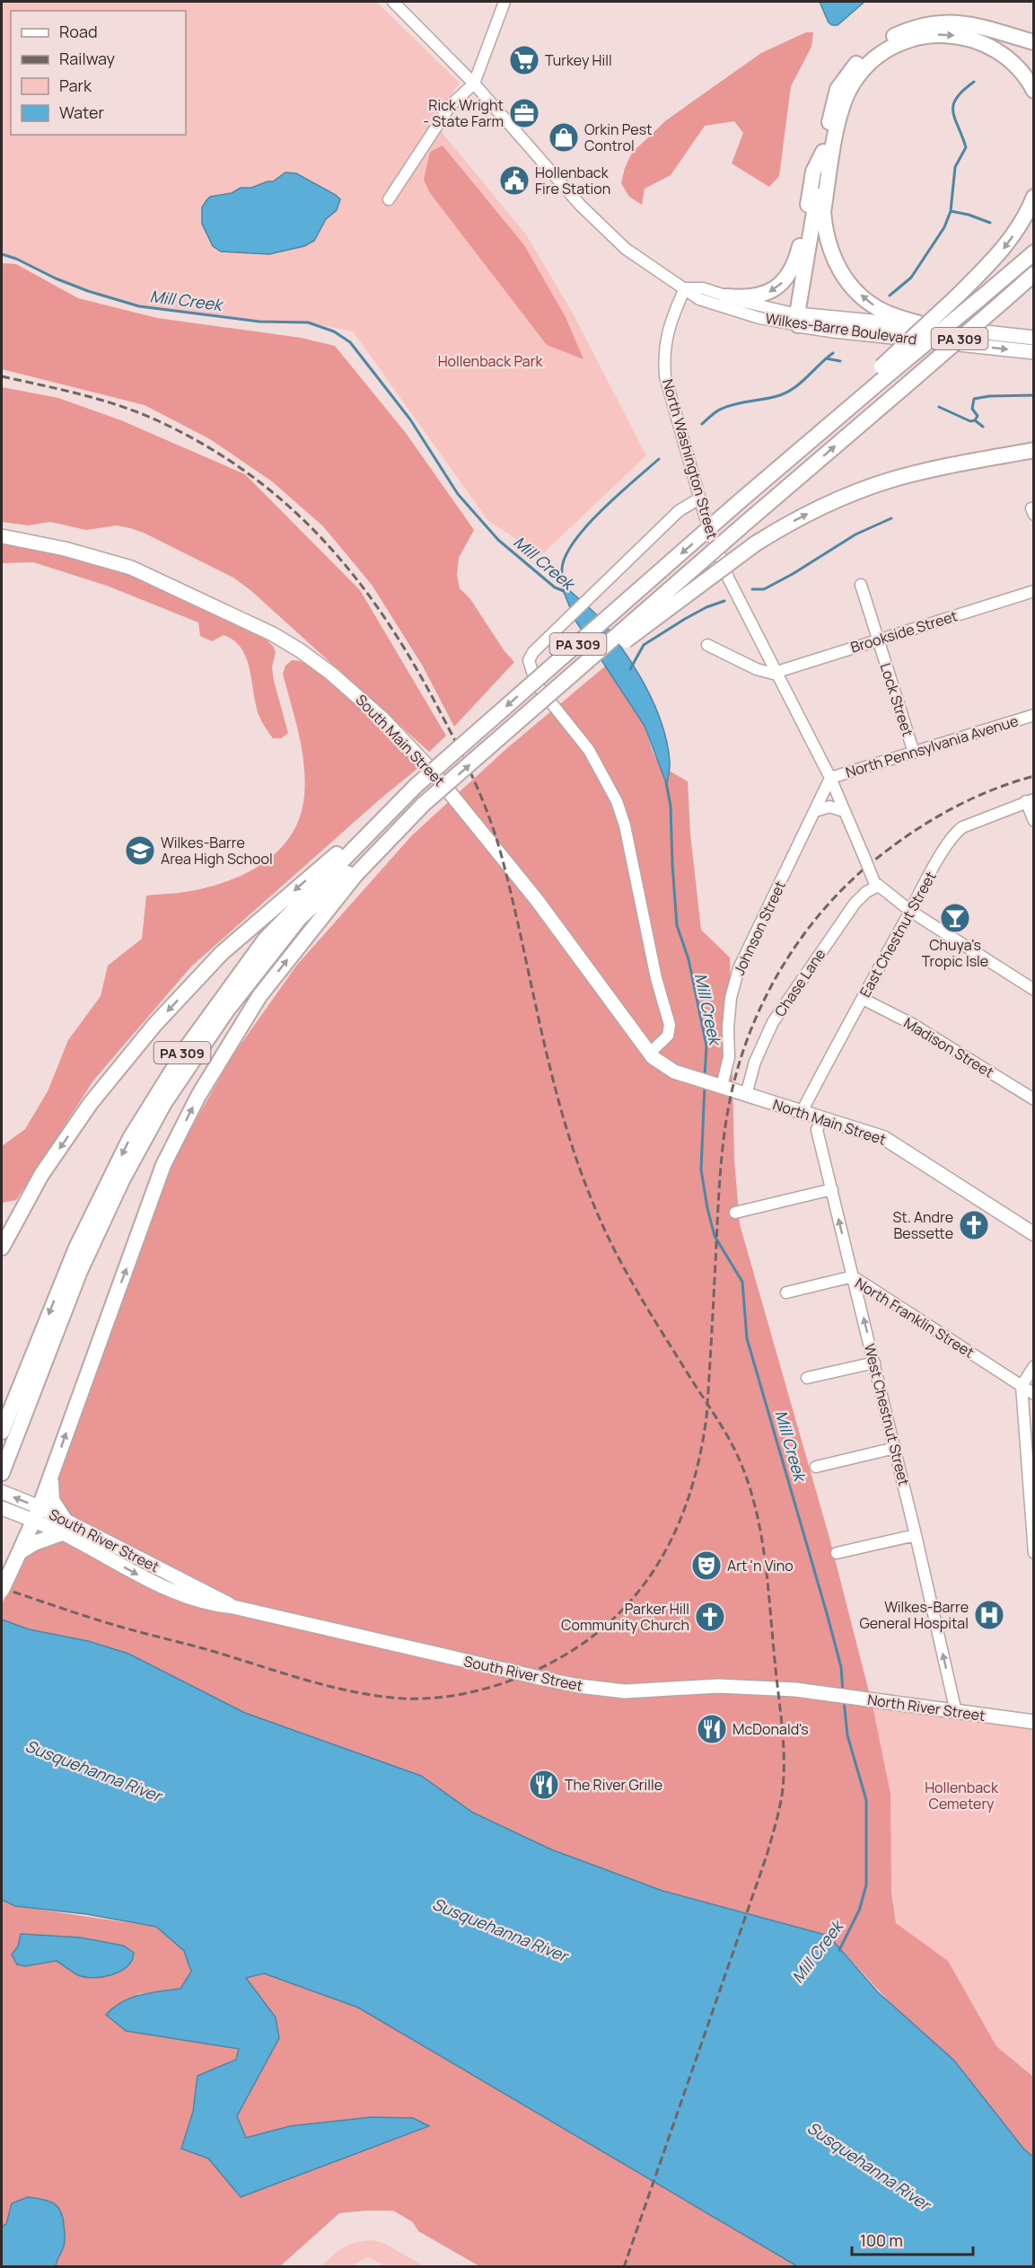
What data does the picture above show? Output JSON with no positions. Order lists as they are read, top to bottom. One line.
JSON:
{"streets":{"highway":["PA 309"],"main road":["Wilkes-Barre Boulevard","South Main Street","North Main Street","South River Street","North River Street"],"street":["North Washington Street","Brookside Street","Lock Street","North Pennsylvania Avenue","Johnson Street","East Chestnut Street","Chase Lane","Madison Street","North Franklin Street","West Chestnut Street"]},"crossings":[["Wilkes-Barre Boulevard","North Washington Street"],["North Washington Street","Brookside Street"],["North Washington Street","North Pennsylvania Avenue"],["North Washington Street","Johnson Street"],["North Washington Street","Chase Lane"],["Brookside Street","Lock Street"],["Lock Street","North Pennsylvania Avenue"],["South Main Street","North Main Street"],["North Pennsylvania Avenue","Johnson Street"],["Johnson Street","North Main Street"],["East Chestnut Street","Madison Street"],["East Chestnut Street","North Main Street"],["Chase Lane","North Main Street"],["North Main Street","West Chestnut Street"],["North Franklin Street","West Chestnut Street"],["West Chestnut Street","North River Street"],["South River Street","North River Street"]],"one_way":["West Chestnut Street"],"water":["Mill Creek","Susquehanna River"],"parks":["Hollenback Park","Hollenback Cemetery"],"places":{"supermarket":["Turkey Hill"],"office":["Rick Wright - State Farm"],"shop":["Orkin Pest Control"],"public building":["Hollenback Fire Station"],"school or university":["Wilkes-Barre Area High School"],"bar":["Chuya's Tropic Isle"],"church":["St. Andre Bessette","Parker Hill Community Church"],"theatre":["Art 'n Vino"],"hospital":["Wilkes-Barre General Hospital"],"restaurant":["McDonald's","The River Grille"]},"legend":["Road","Railway","Park","Water"],"scale_bar":"100 m"}
